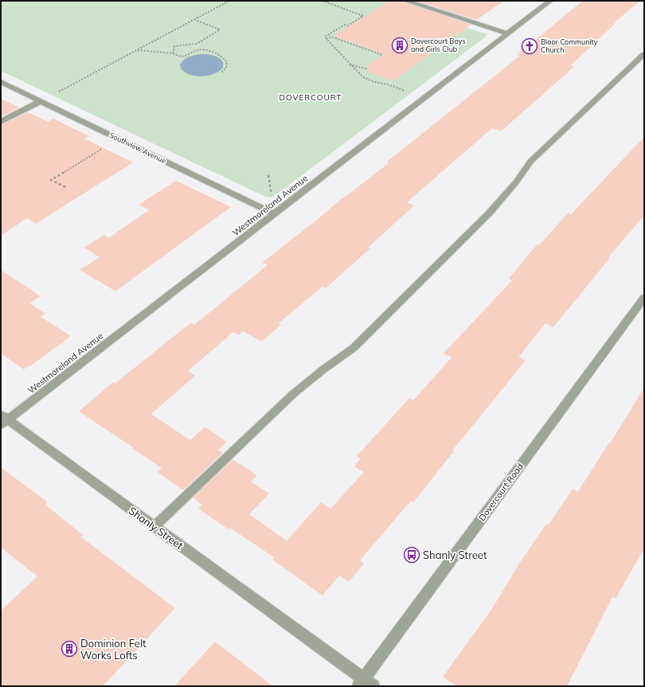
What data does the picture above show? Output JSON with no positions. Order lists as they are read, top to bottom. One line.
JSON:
{"streets":{"street":["Southview Avenue","Westmoreland Avenue","Dovercourt Road","Shanly Street"]},"crossings":[["Southview Avenue","Westmoreland Avenue"],["Westmoreland Avenue","Shanly Street"],["Dovercourt Road","Shanly Street"]],"districts":["DOVERCOURT"],"places":{"building":["Dovercourt Boys and Girls Club","Dominion Felt Works Lofts"],"church":["Bloor Community Church"],"bus stop":["Shanly Street"]}}
